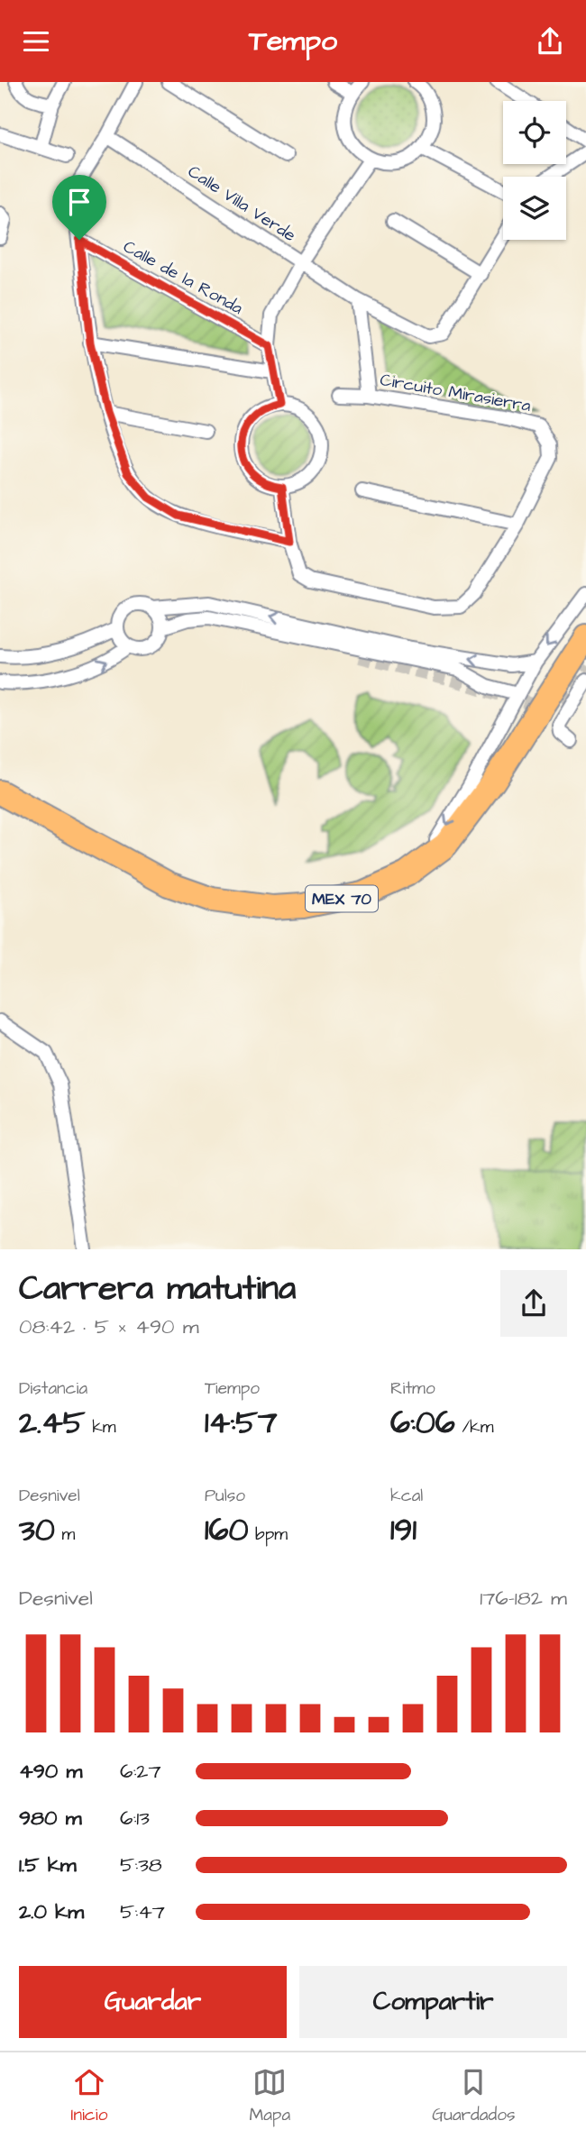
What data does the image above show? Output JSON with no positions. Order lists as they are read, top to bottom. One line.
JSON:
{"streets":{"highway":["MEX 70"],"street":["Calle Villa Verde","Calle de la Ronda","Circuito Mirasierra"]},"crossings":[["Calle Villa Verde","Circuito Mirasierra"]],"page":{"header":"Tempo","heading":["Carrera matutina","08:42 · 5 × 490 m"],"stats":[["Distancia","2.45 km"],["Tiempo","14:57"],["Ritmo","6:06 /km"],["Desnivel","30 m"],["Pulso","160 bpm"],["kcal","191"]],"chart":["Desnivel","176–182 m"],"list":[{"name":"490 m","note":"6:27"},{"name":"980 m","note":"6:13"},{"name":"1.5 km","note":"5:38"},{"name":"2.0 km","note":"5:47"}],"buttons":["Guardar","Compartir"],"tabs":["Inicio","Mapa","Guardados"]}}
